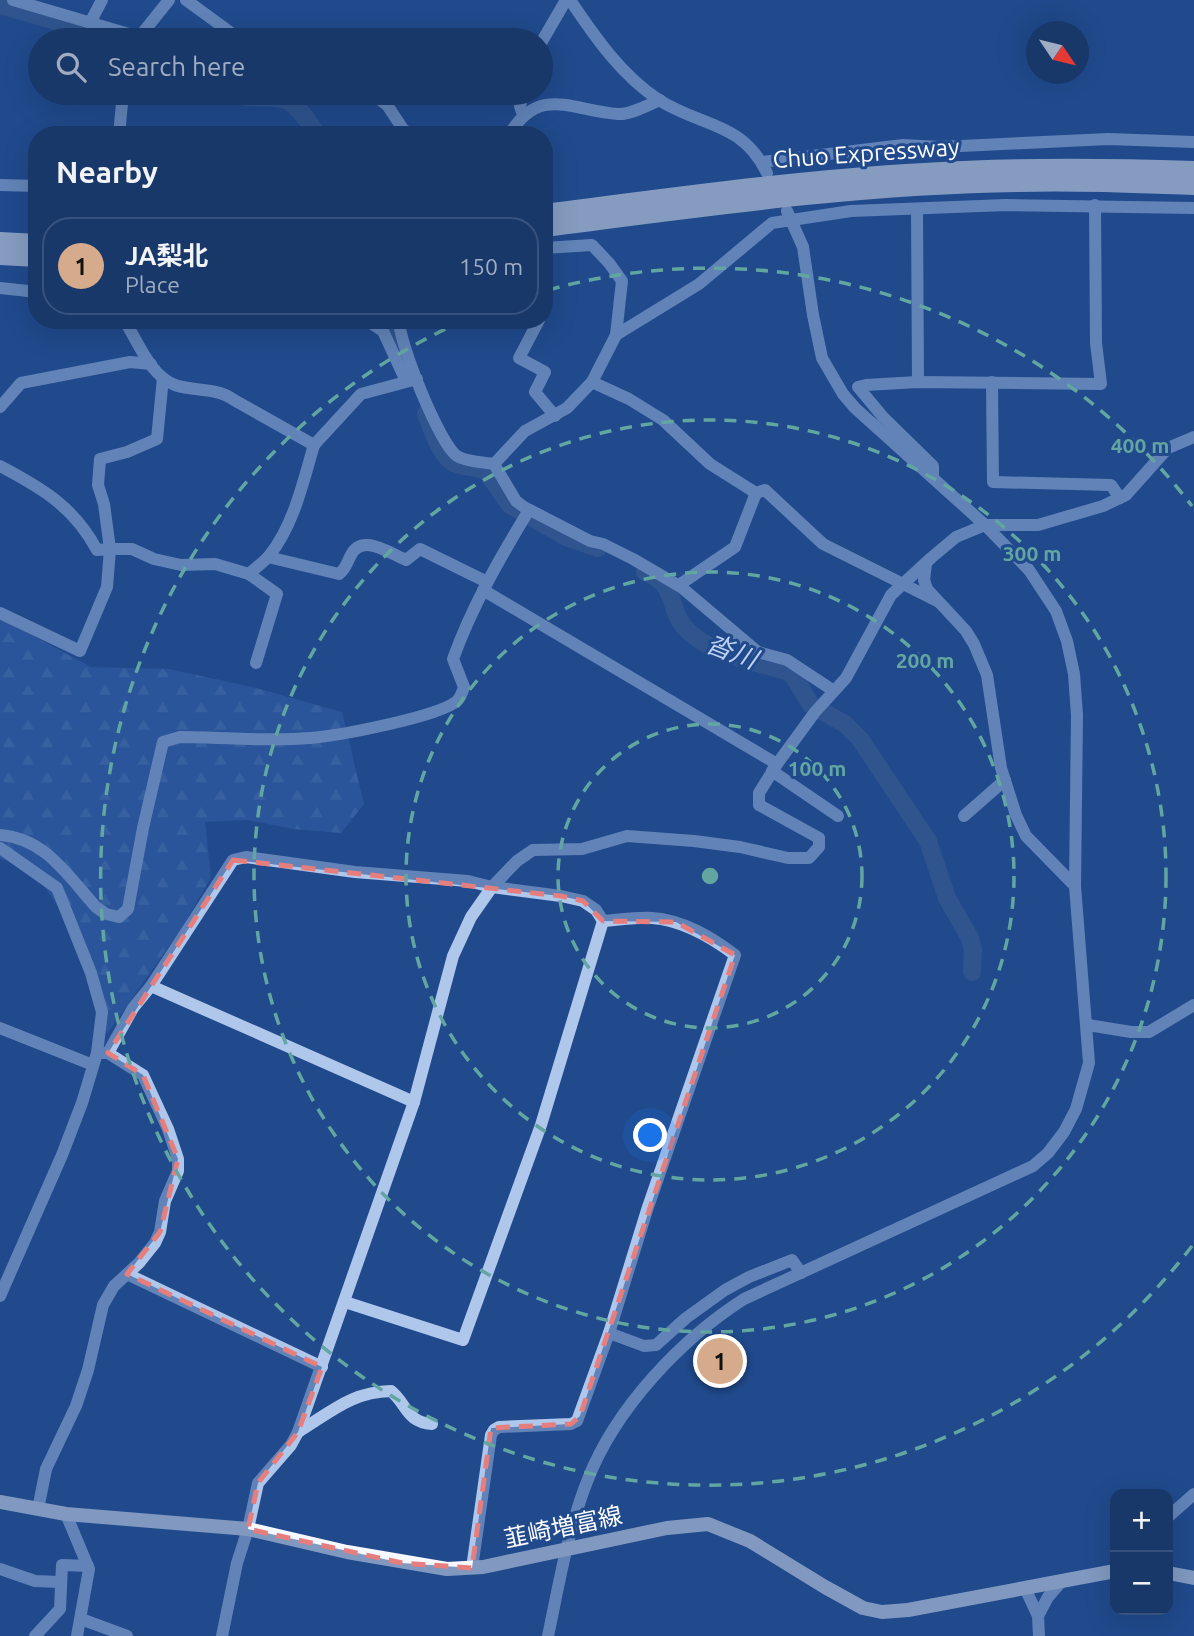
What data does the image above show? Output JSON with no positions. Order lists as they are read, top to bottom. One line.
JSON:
{"streets":{"highway":["Chuo Expressway"],"main road":["韮崎増富線"]},"water":["沓川"],"north":"bottom right","page":{"search":"Search here","heading":"Nearby","list":[{"mark":"1","name":"JA梨北","note":"Place","value":"150 m"}],"pins":"1","map_buttons":["+","−"]},"rings":["400 m","300 m","200 m","100 m"]}
